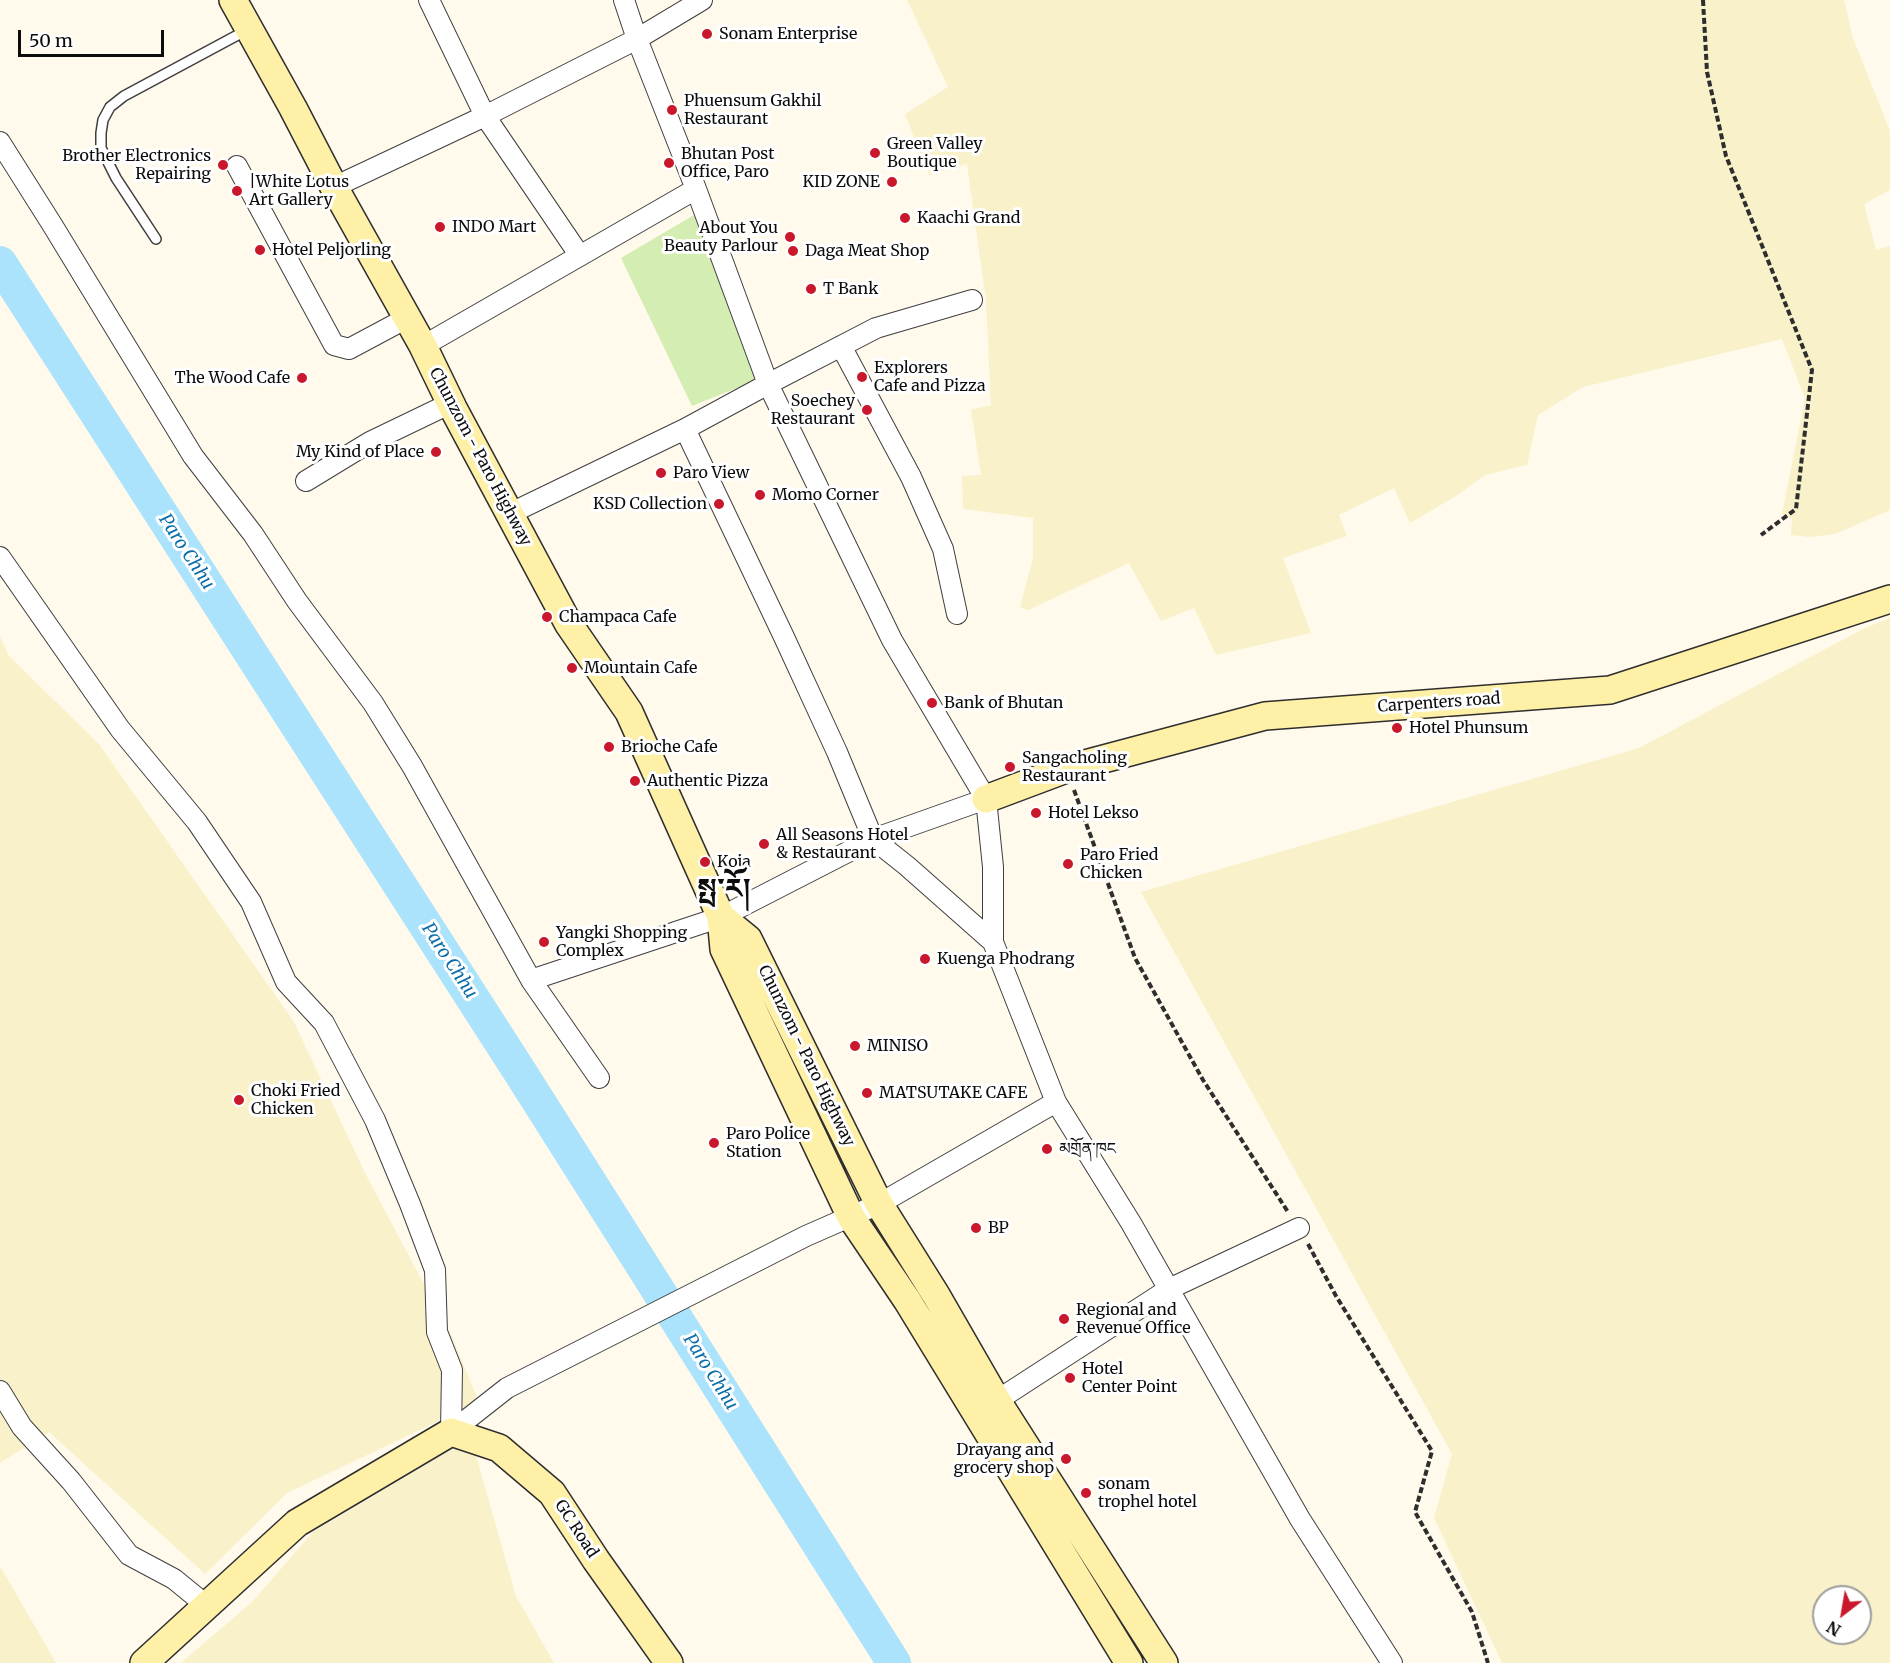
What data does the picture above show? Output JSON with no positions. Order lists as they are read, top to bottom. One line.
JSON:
{"streets":{"street":["Chunzom - Paro Highway","Carpenters road","GC Road"]},"districts":["སྤ་རོ།"],"water":["Paro Chhu"],"places":["Sonam Enterprise","Phuensum Gakhil Restaurant","Green Valley Boutique","Bhutan Post Office, Paro","Brother Electronics Repairing","KID ZONE","|White Lotus Art Gallery","Kaachi Grand","INDO Mart","About You Beauty Parlour","Hotel Peljorling","Daga Meat Shop","T Bank","Explorers Cafe and Pizza","The Wood Cafe","Soechey Restaurant","My Kind of Place","Paro View","Momo Corner","KSD Collection","Champaca Cafe","Mountain Cafe","Bank of Bhutan","Hotel Phunsum","Brioche Cafe","Sangacholing Restaurant","Authentic Pizza","Hotel Lekso","All Seasons Hotel & Restaurant","Koja","Paro Fried Chicken","Yangki Shopping Complex","Kuenga Phodrang","MINISO","MATSUTAKE CAFE","Choki Fried Chicken","Paro Police Station","མགྲོན་ཁང","BP","Regional and Revenue Office","Hotel Center Point","Drayang and grocery shop","sonam trophel hotel"],"scale_bar":"50 m","north":"bottom left"}
